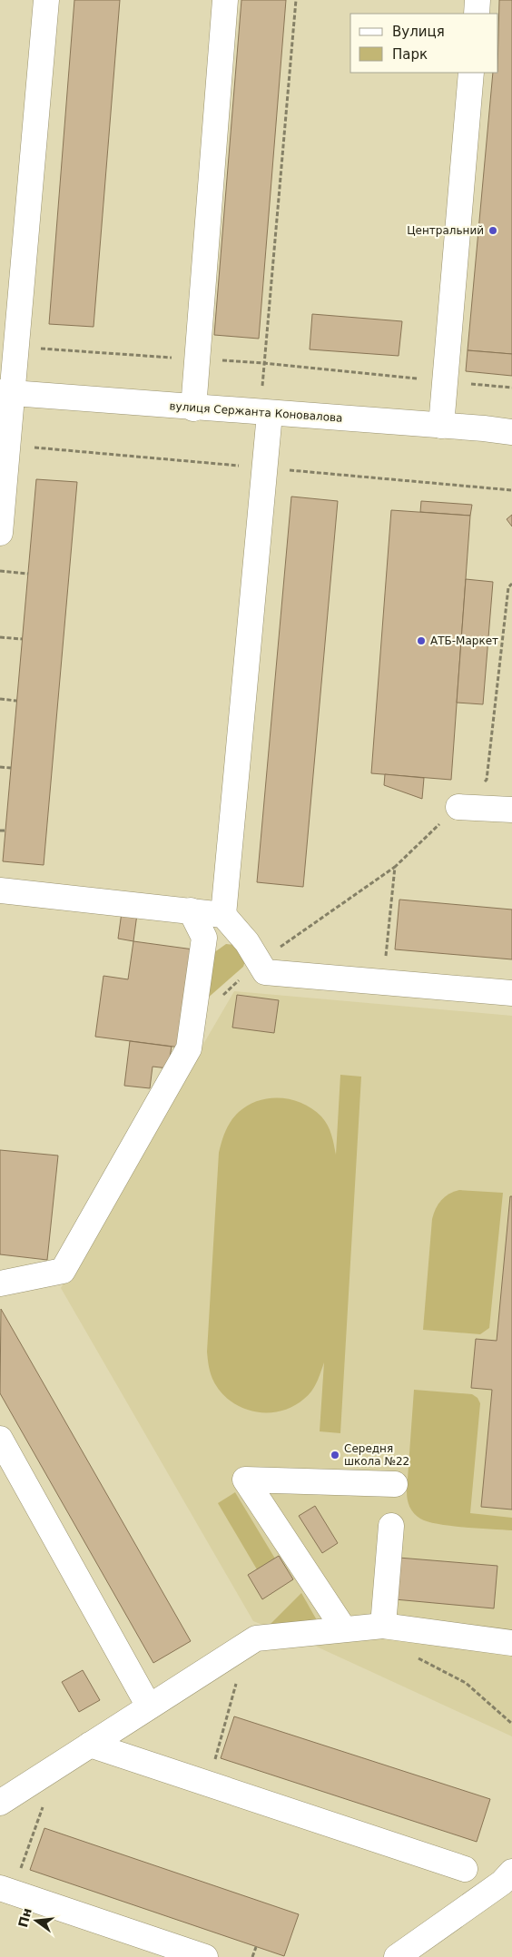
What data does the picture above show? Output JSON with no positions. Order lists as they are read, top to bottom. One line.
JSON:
{"streets":{"street":["вулиця Сержанта Коновалова"]},"places":["Центральний","АТБ-Маркет","Середня школа №22"],"legend":["Вулиця","Парк"],"north":"left"}
